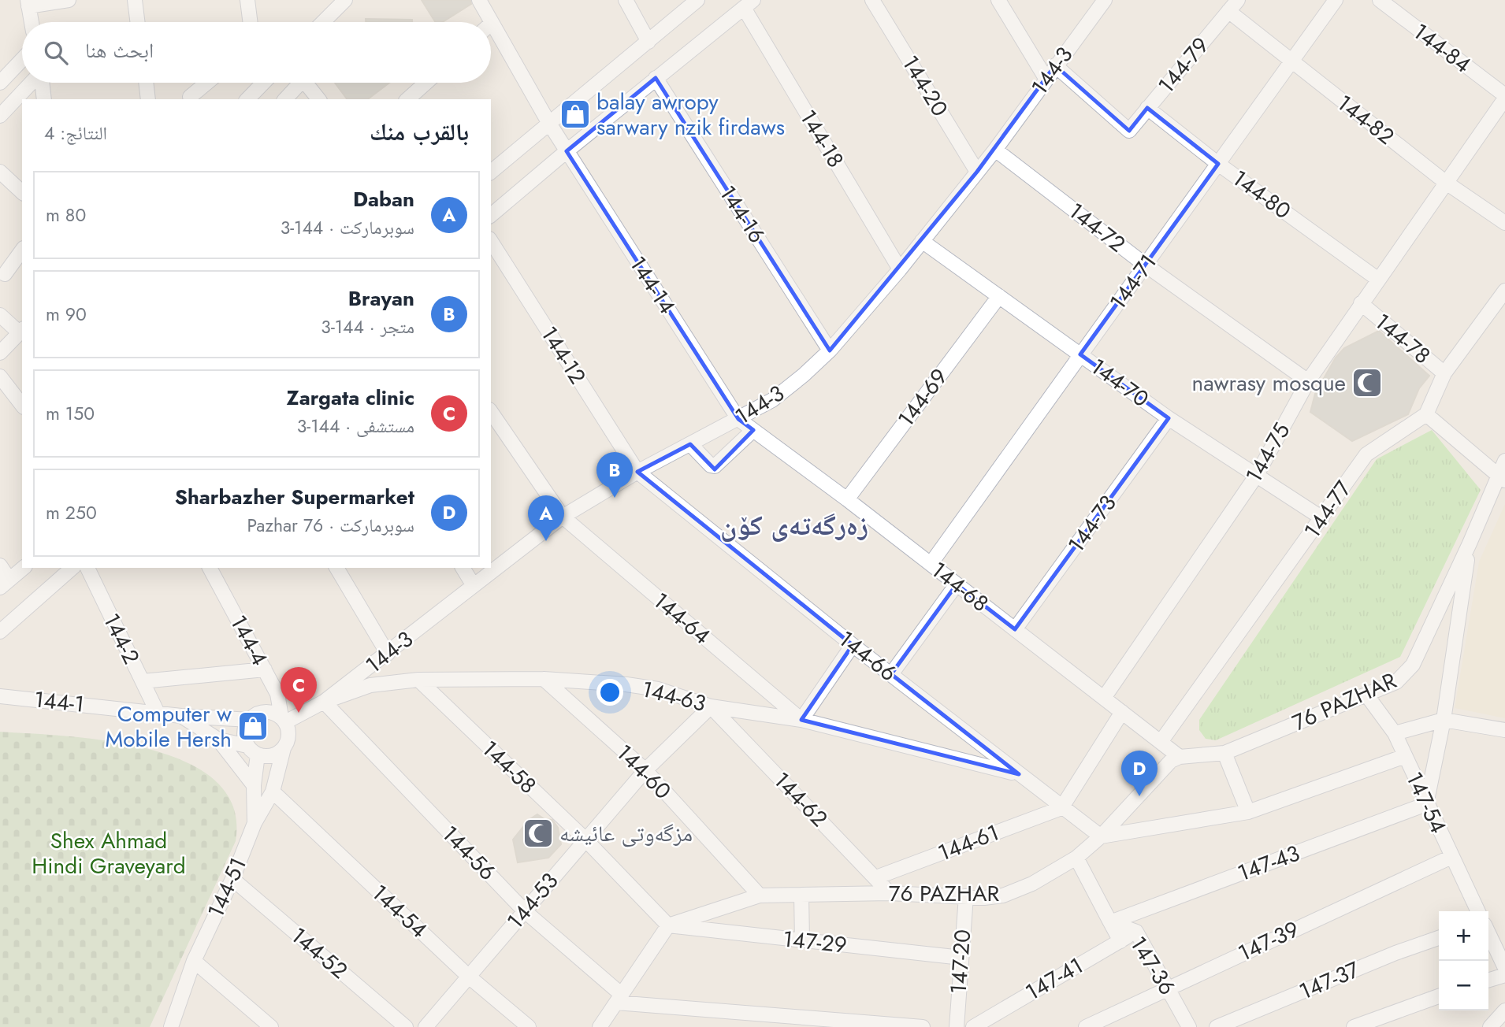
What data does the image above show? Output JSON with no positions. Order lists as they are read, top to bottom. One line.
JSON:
{"streets":{"street":["144-84","144-79","144-3","144-20","144-82","144-18","144-80","144-16","144-72","144-71","144-14","144-78","144-12","144-70","144-69","144-75","144-77","144-73","144-68","144-64","144-2","144-4","144-66","144-63","144-1","76 PAZHAR","144-58","144-60","144-62","147-54","144-61","144-56","147-43","144-51","144-53","144-54","147-39","147-29","144-52","147-20","147-36","147-41","147-37"]},"crossings":[["144-84","144-75"],["144-79","144-3"],["144-79","144-82"],["144-79","144-80"],["144-3","144-20"],["144-3","144-18"],["144-3","144-16"],["144-3","144-72"],["144-3","144-14"],["144-3","144-12"],["144-3","144-70"],["144-3","144-68"],["144-3","144-64"],["144-3","144-4"],["144-3","144-66"],["144-3","144-63"],["144-3","144-1"],["144-3","144-56"],["144-3","144-51"],["144-82","144-71"],["144-82","144-75"],["144-80","144-71"],["144-80","144-75"],["144-72","144-71"],["144-72","144-75"],["144-71","144-70"],["144-71","144-68"],["144-14","144-68"],["144-78","144-75"],["144-12","144-66"],["144-70","144-69"],["144-70","144-75"],["144-70","144-77"],["144-70","144-73"],["144-69","144-68"],["144-75","144-68"],["144-77","144-68"],["144-73","144-68"],["144-68","76 PAZHAR"],["144-64","144-63"],["144-2","144-1"],["144-4","144-1"],["144-4","144-51"],["144-66","144-63"],["144-66","76 PAZHAR"],["144-66","144-61"],["144-63","144-58"],["144-63","144-60"],["144-63","144-62"],["144-63","144-56"],["144-63","144-53"],["144-1","144-51"],["76 PAZHAR","144-58"],["76 PAZHAR","144-60"],["76 PAZHAR","144-62"],["76 PAZHAR","147-54"],["76 PAZHAR","147-29"],["76 PAZHAR","147-20"],["76 PAZHAR","147-36"],["144-58","144-53"],["144-58","147-29"],["144-60","144-53"],["144-62","144-61"],["144-62","144-53"],["147-54","147-43"],["147-54","147-39"],["144-56","144-53"],["147-43","147-36"],["147-43","147-41"],["144-51","144-54"],["144-51","144-52"],["144-53","144-54"],["147-39","147-36"],["147-29","147-20"],["147-36","147-41"]],"districts":["زەرگەتەی کۆن"],"parks":["Shex Ahmad Hindi Graveyard"],"places":{"shop":["balay awropy sarwary nzik firdaws","Computer w Mobile Hersh"],"mosque":["nawrasy mosque","مزگەوتی عائیشە"]},"page":{"search":"ابحث هنا","heading":["بالقرب منك","النتائج: 4"],"list":[{"mark":"A","name":"Daban","note":"سوبرماركت · 144-3","value":"80 m"},{"mark":"B","name":"Brayan","note":"متجر · 144-3","value":"90 m"},{"mark":"C","name":"Zargata clinic","note":"مستشفى · 144-3","value":"150 m"},{"mark":"D","name":"Sharbazher Supermarket","note":"سوبرماركت · 76 Pazhar","value":"250 m"}],"pins":["B","A","C","D"],"map_buttons":["+","−"]}}
